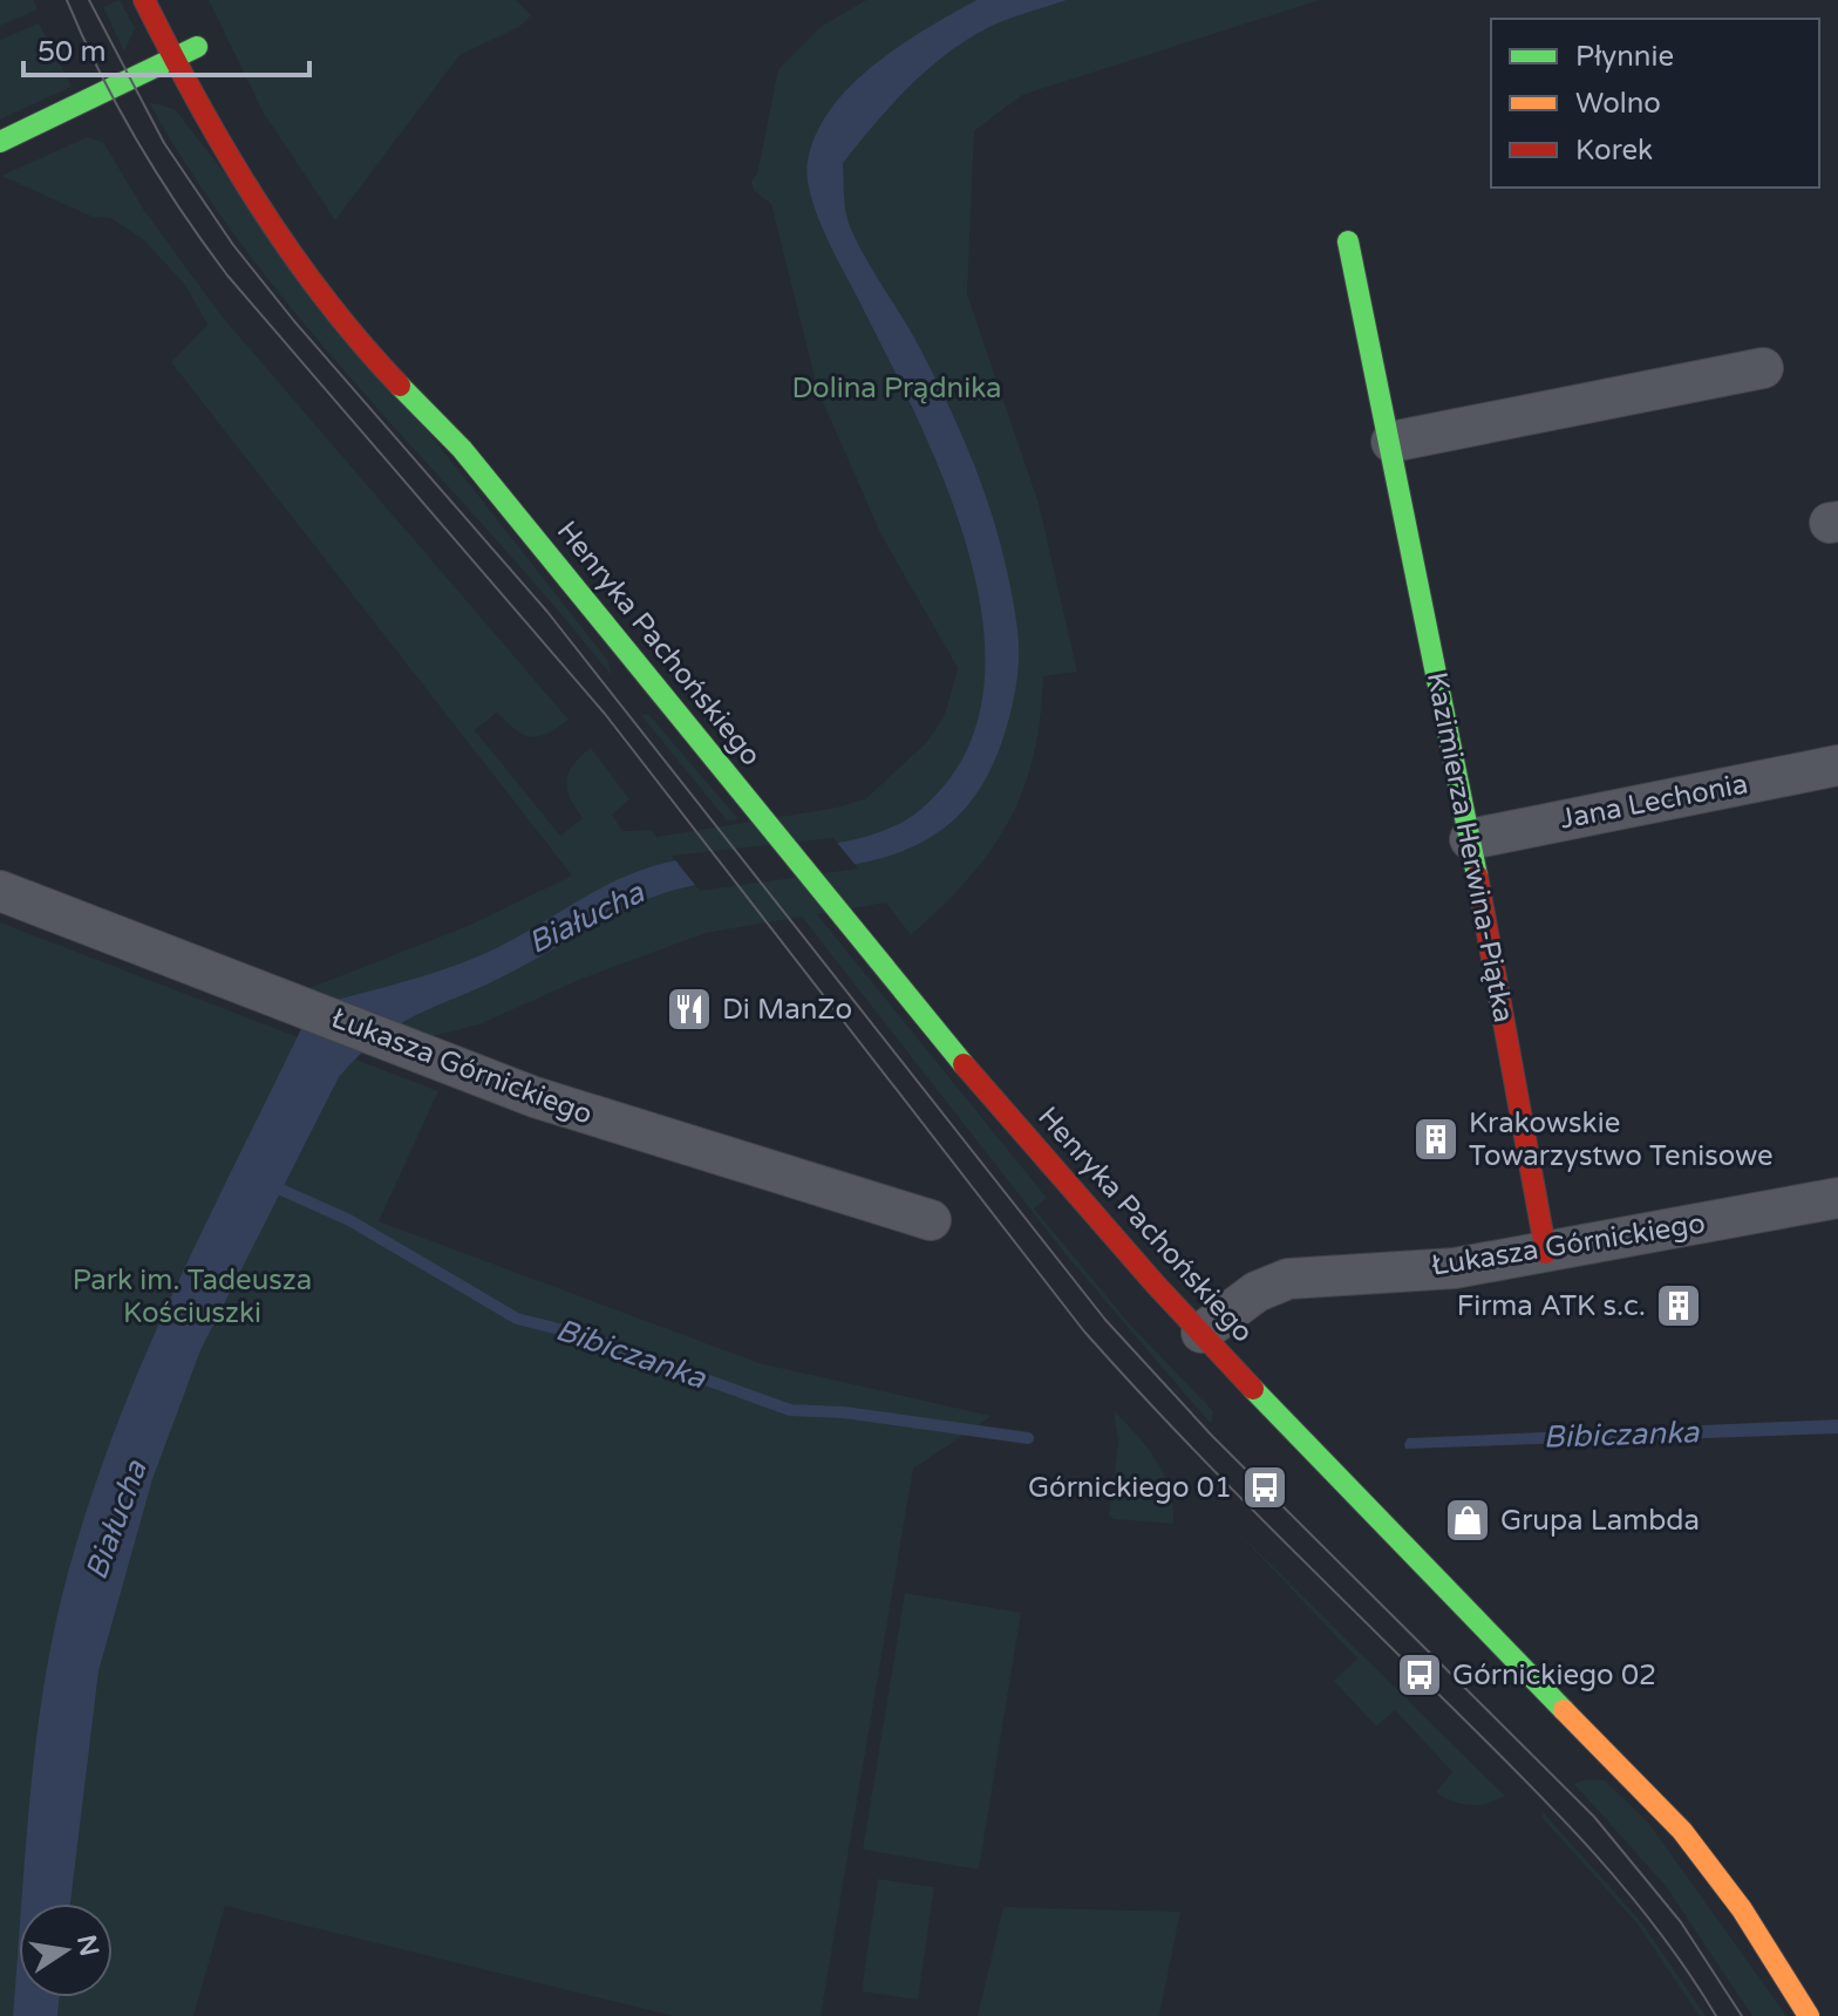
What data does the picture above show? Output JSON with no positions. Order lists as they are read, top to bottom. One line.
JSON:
{"streets":{"street":["Henryka Pachońskiego","Jana Lechonia","Kazimierza Herwina-Piątka","Łukasza Górnickiego"]},"crossings":[["Henryka Pachońskiego","Łukasza Górnickiego"],["Jana Lechonia","Kazimierza Herwina-Piątka"],["Kazimierza Herwina-Piątka","Łukasza Górnickiego"]],"water":["Białucha","Bibiczanka"],"parks":["Dolina Prądnika","Park im. Tadeusza Kościuszki"],"places":{"restaurant":["Di ManZo"],"building":["Krakowskie Towarzystwo Tenisowe","Firma ATK s.c."],"bus stop":["Górnickiego 01","Górnickiego 02"],"shop":["Grupa Lambda"]},"legend":["Płynnie","Wolno","Korek"],"scale_bar":"50 m","north":"right"}
